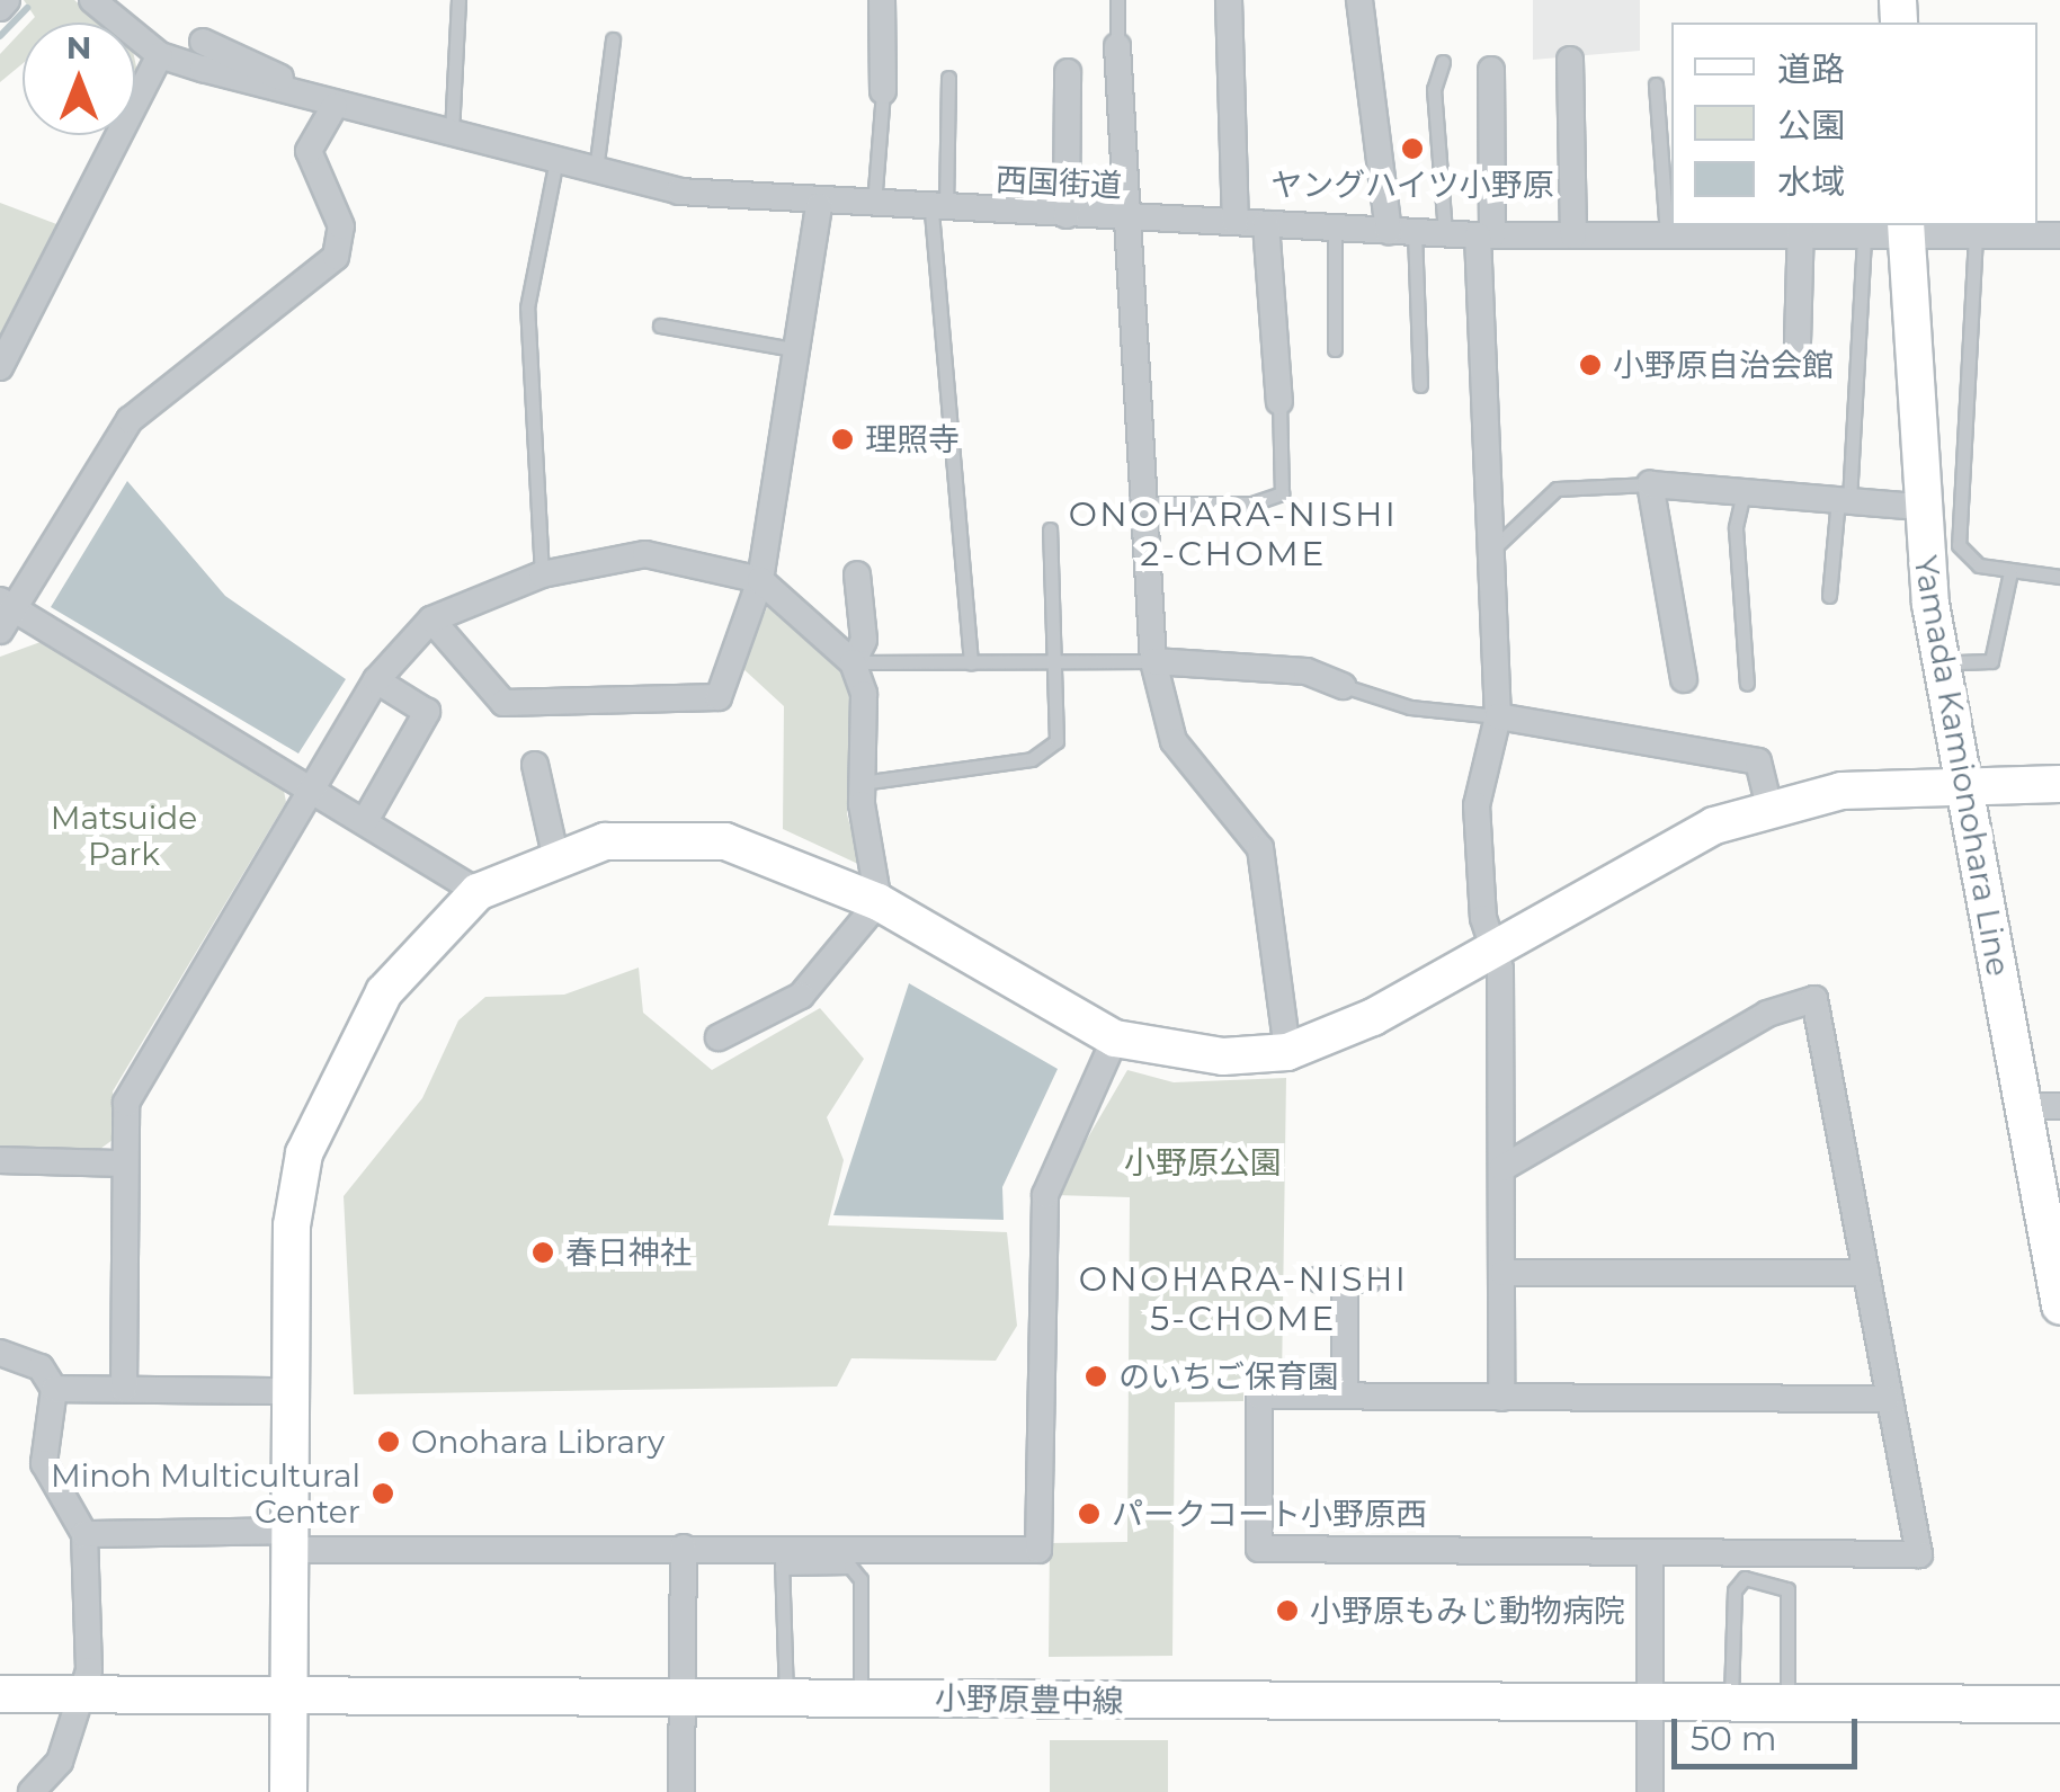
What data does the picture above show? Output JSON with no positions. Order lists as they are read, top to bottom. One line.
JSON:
{"streets":{"street":["西国街道","Yamada Kamionohara Line","小野原豊中線"]},"crossings":[["西国街道","Yamada Kamionohara Line"]],"districts":["ONOHARA-NISHI 2-CHOME","ONOHARA-NISHI 5-CHOME"],"parks":["Matsuide Park","小野原公園"],"places":["ヤングハイツ小野原","小野原自治会館","理照寺","春日神社","のいちご保育園","Onohara Library","Minoh Multicultural Center","パークコート小野原西","小野原もみじ動物病院"],"legend":["道路","公園","水域"],"scale_bar":"50 m","north":"top"}
